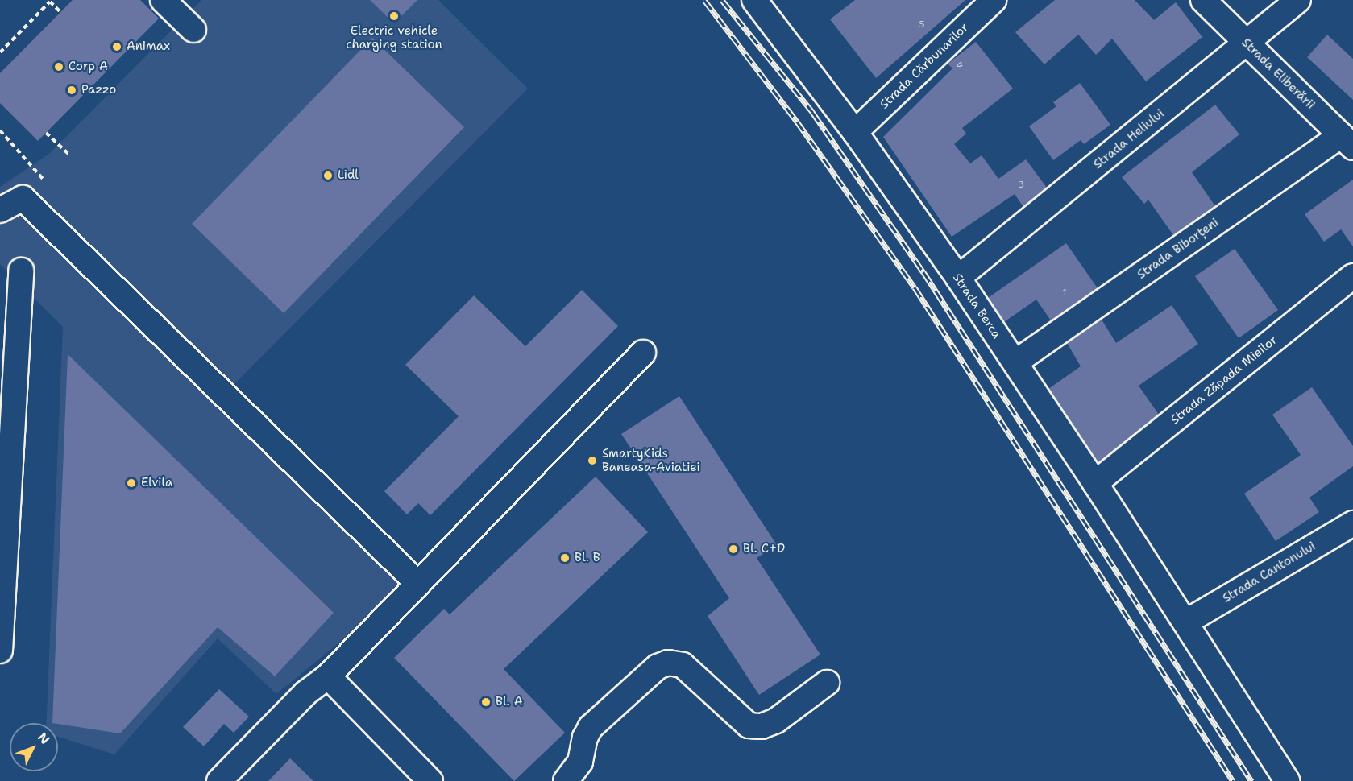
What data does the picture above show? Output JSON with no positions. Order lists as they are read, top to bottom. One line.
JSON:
{"streets":{"street":["Strada Cărbunarilor","Strada Eliberării","Strada Heliului","Strada Biborțeni","Strada Berca","Strada Zăpada Mieilor","Strada Cantonului"]},"crossings":[["Strada Cărbunarilor","Strada Berca"],["Strada Eliberării","Strada Heliului"],["Strada Eliberării","Strada Biborțeni"],["Strada Heliului","Strada Berca"],["Strada Biborțeni","Strada Berca"],["Strada Berca","Strada Zăpada Mieilor"],["Strada Berca","Strada Cantonului"]],"places":["Electric vehicle charging station","Animax","Corp A","Pazzo","Lidl","SmartyKids Baneasa-Aviatiei","Elvila","Bl. C+D","Bl. B","Bl. A"],"house_numbers":["5","4","3","1"],"north":"top right"}
